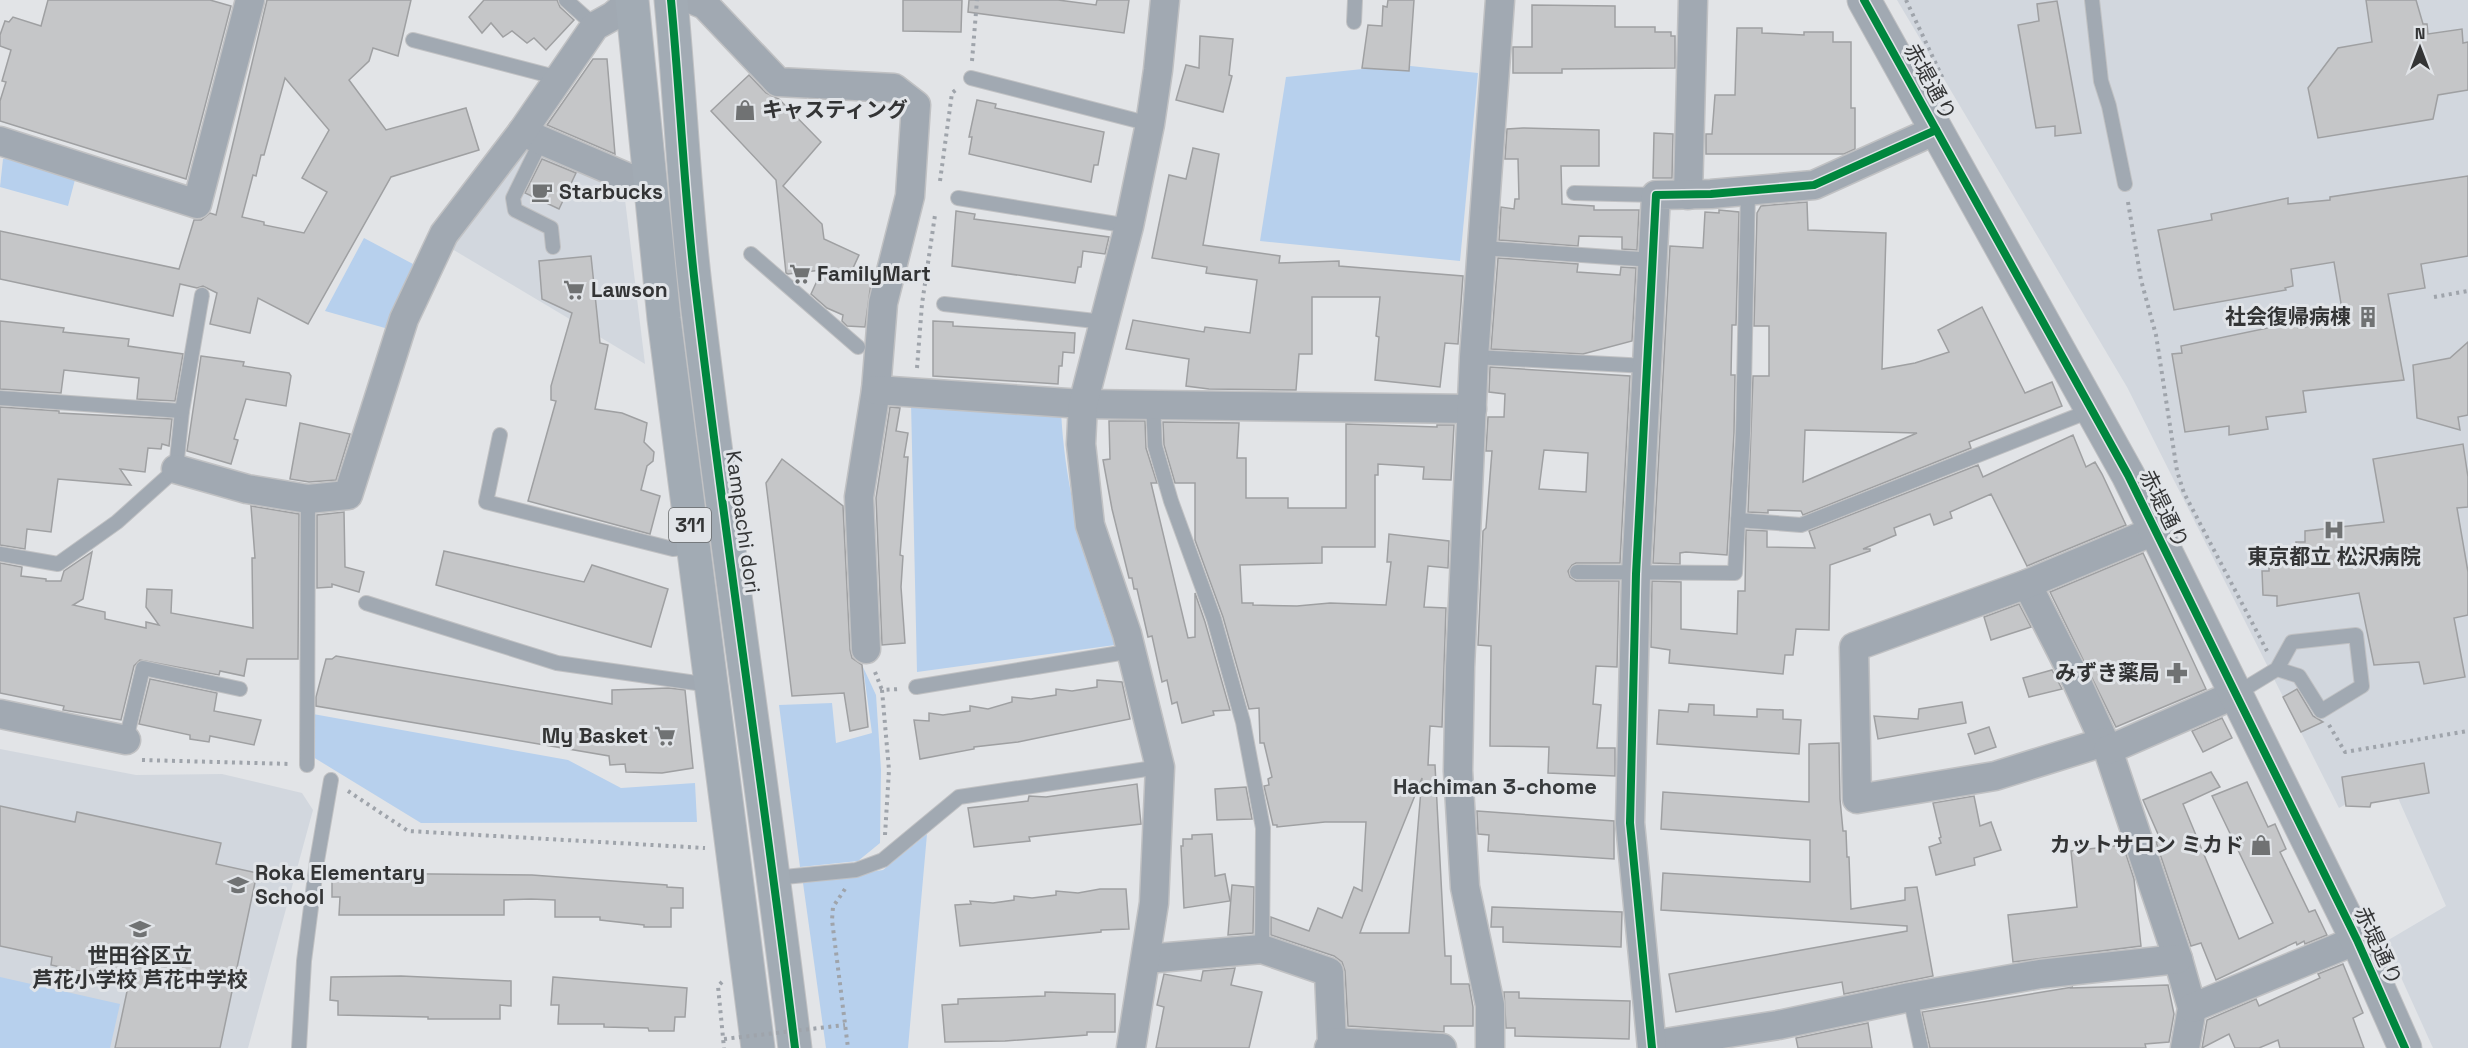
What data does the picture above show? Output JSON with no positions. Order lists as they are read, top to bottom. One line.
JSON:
{"streets":{"main road":["Kampachi dori","311"],"street":["赤堤通り"]},"districts":["Hachiman 3-chome"],"places":{"shop":["キャスティング","カットサロン ミカド"],"cafe":["Starbucks"],"supermarket":["FamilyMart","Lawson","My Basket"],"building":["社会復帰病棟"],"hospital":["東京都立 松沢病院"],"pharmacy":["みずき薬局"],"school or university":["Roka Elementary School","世田谷区立 芦花小学校 芦花中学校"]},"north":"top"}
